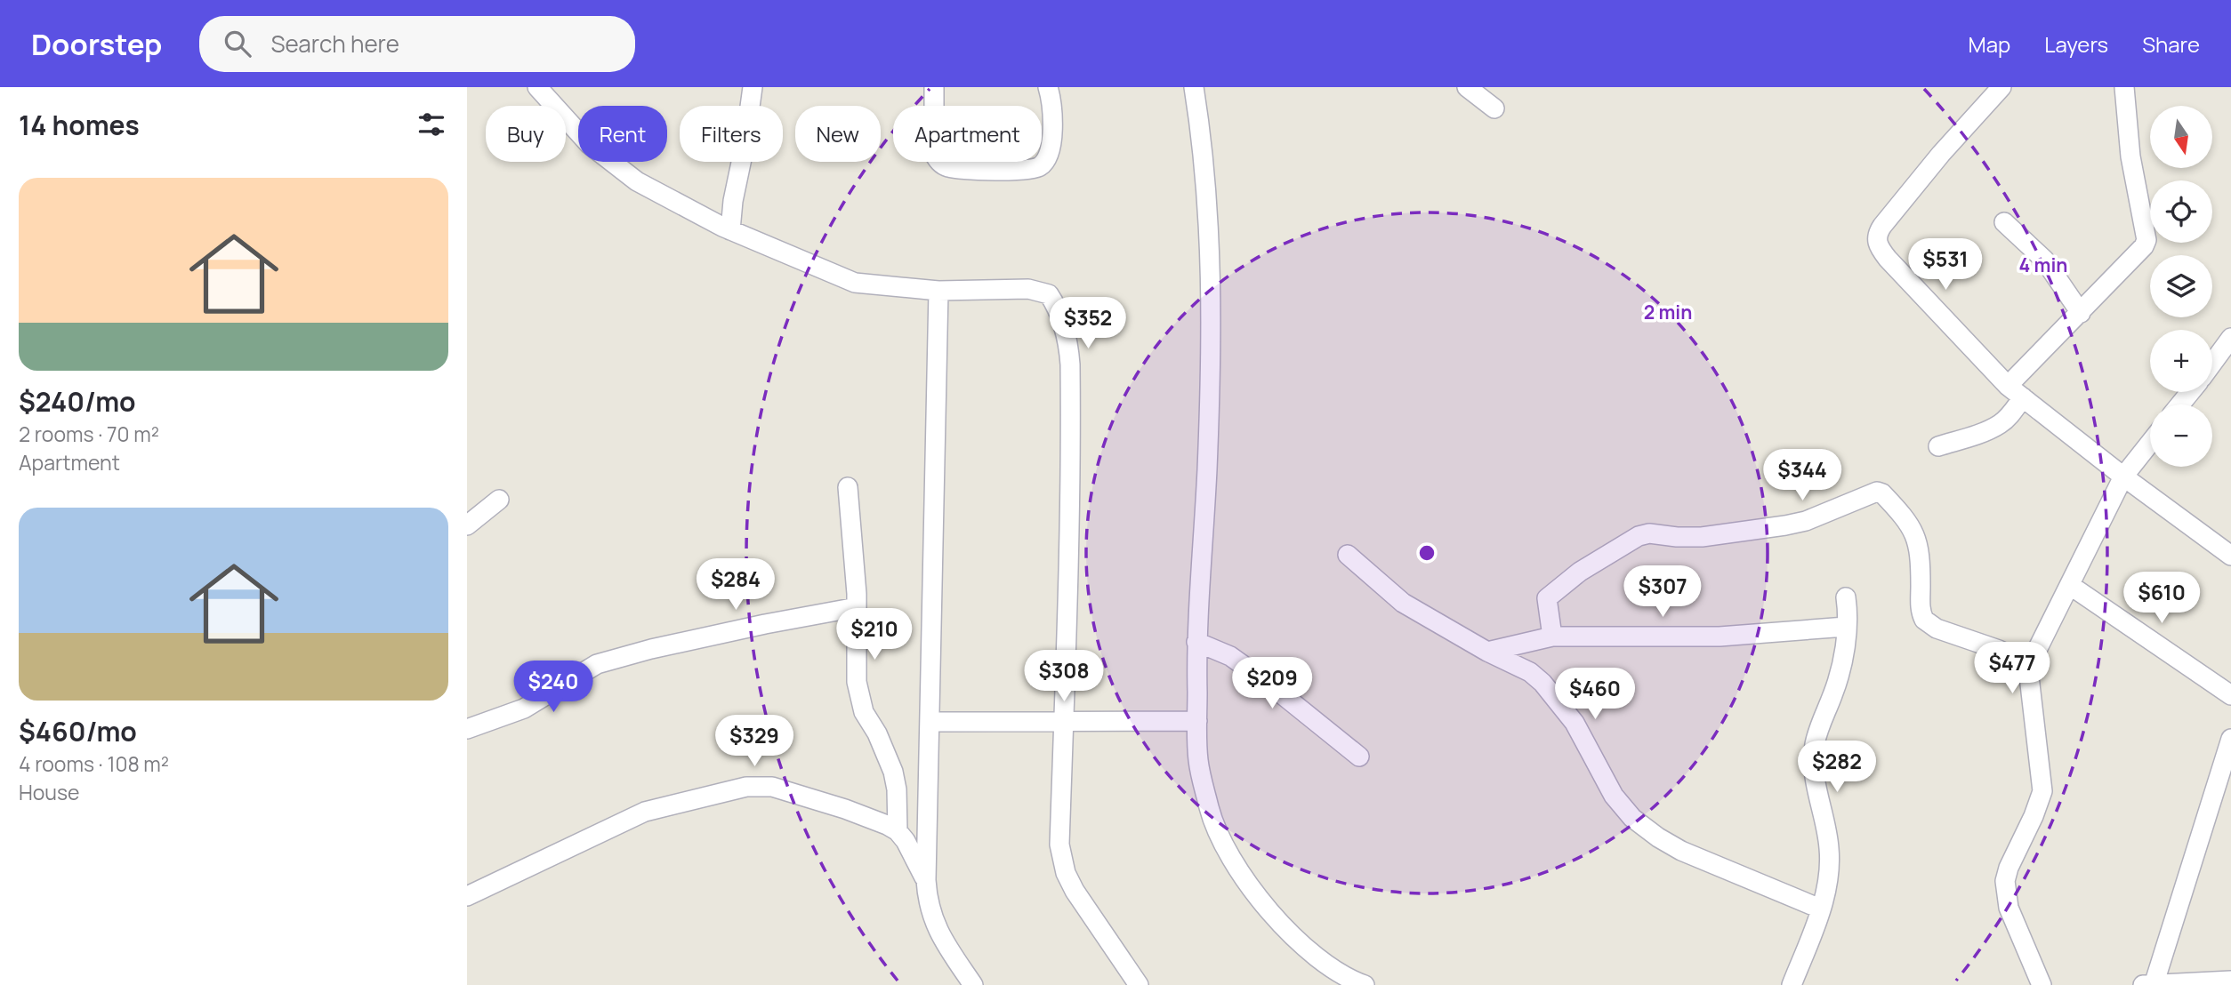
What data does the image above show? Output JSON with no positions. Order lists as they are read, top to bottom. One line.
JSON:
{"north":"bottom","page":{"header":"Doorstep","search":"Search here","nav":["Map","Layers","Share"],"heading":"14 homes","map_buttons":["+","−"],"chip":["Buy","Rent","Filters","New","Apartment"],"list":[{"name":"$240/mo","note":"2 rooms · 70 m² · Apartment"},{"name":"$460/mo","note":"4 rooms · 108 m² · House"}],"price":["$531","$352","$344","$284","$307","$610","$210","$477","$308","$209","$240","$460","$329","$282"]},"rings":["4 min","2 min"]}
